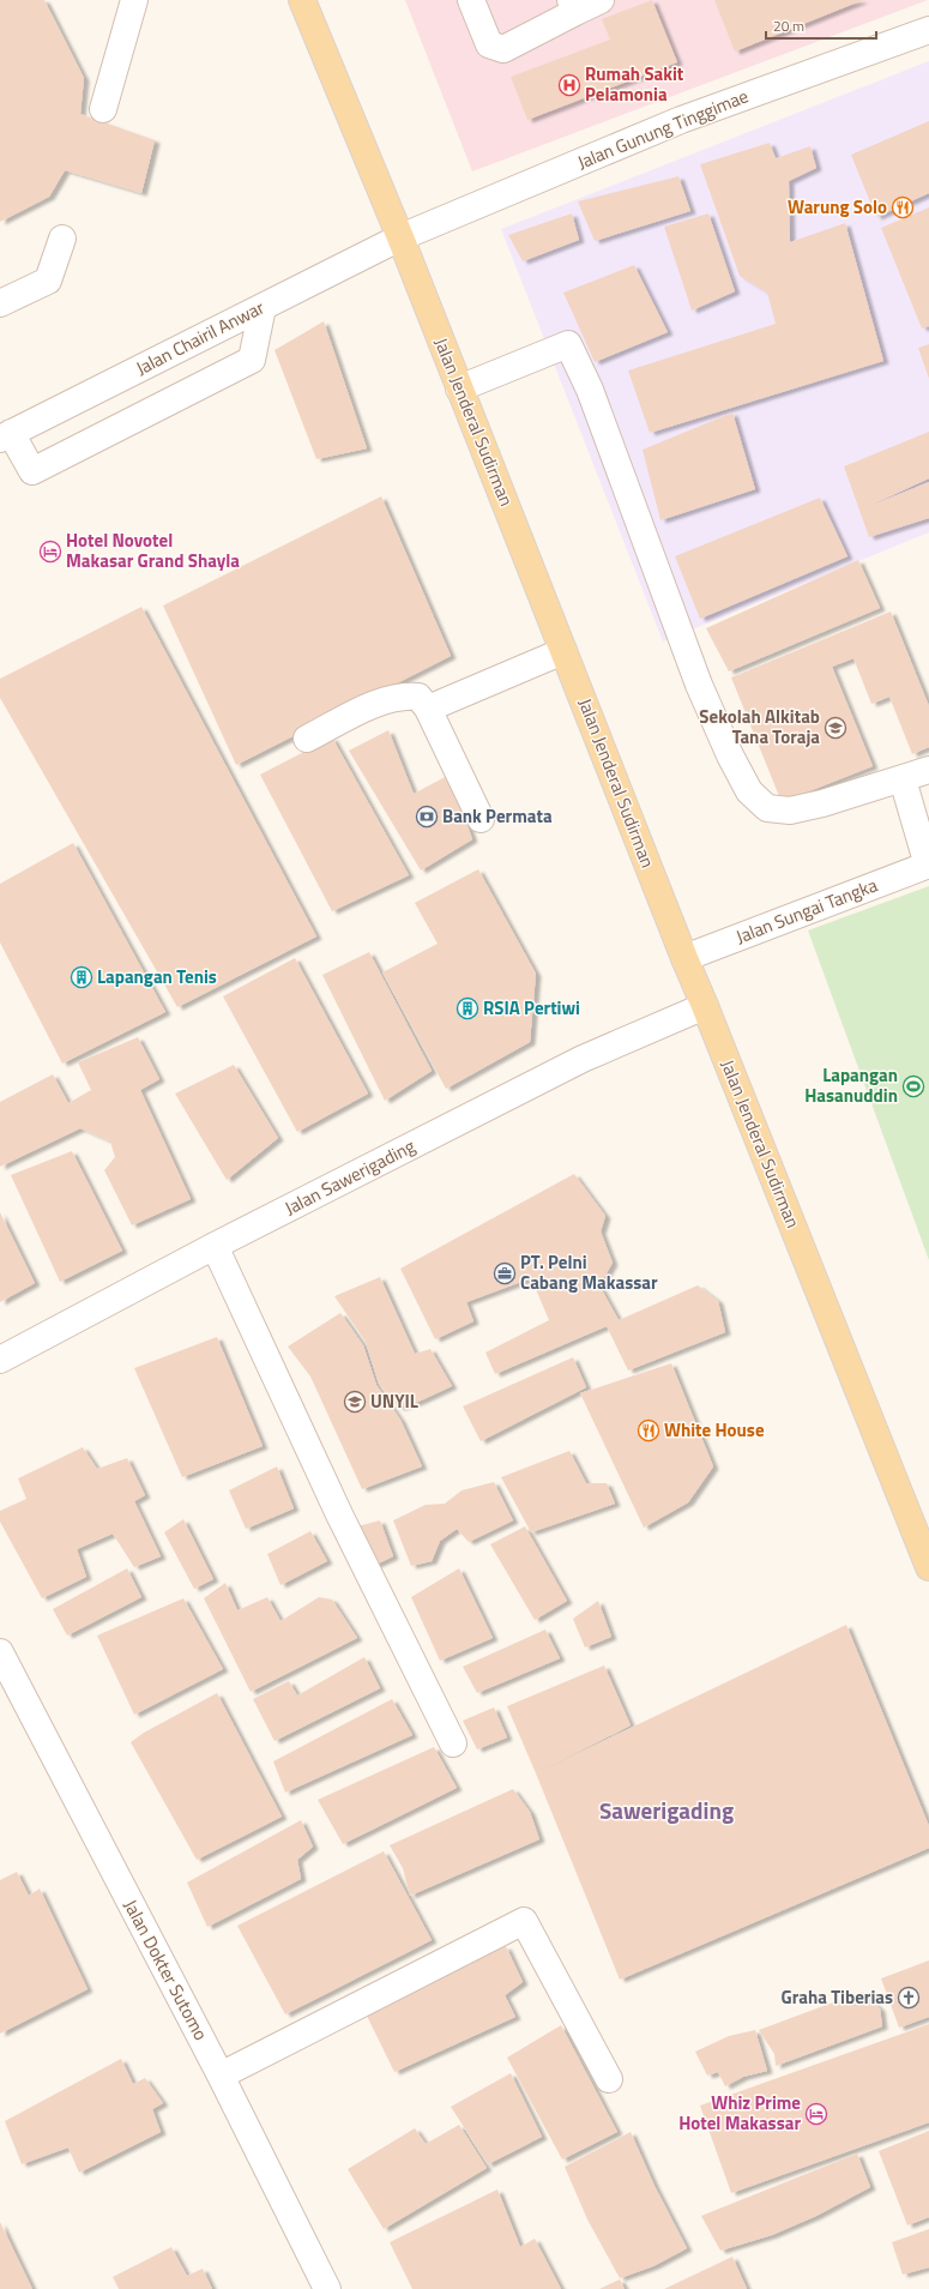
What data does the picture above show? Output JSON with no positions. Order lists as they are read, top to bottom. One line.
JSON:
{"streets":{"main road":["Jalan Jenderal Sudirman"],"street":["Jalan Gunung Tinggimae","Jalan Chairil Anwar","Jalan Sungai Tangka","Jalan Sawerigading","Jalan Dokter Sutomo"]},"crossings":[["Jalan Gunung Tinggimae","Jalan Chairil Anwar"],["Jalan Gunung Tinggimae","Jalan Jenderal Sudirman"],["Jalan Chairil Anwar","Jalan Jenderal Sudirman"],["Jalan Jenderal Sudirman","Jalan Sungai Tangka"],["Jalan Jenderal Sudirman","Jalan Sawerigading"]],"districts":["Sawerigading"],"places":{"hospital":["Rumah Sakit Pelamonia"],"restaurant":["Warung Solo","White House"],"hotel":["Hotel Novotel Makasar Grand Shayla","Whiz Prime Hotel Makassar"],"school or university":["Sekolah Alkitab Tana Toraja","UNYIL"],"bank":["Bank Permata"],"building":["Lapangan Tenis","RSIA Pertiwi"],"sports":["Lapangan Hasanuddin"],"office":["PT. Pelni Cabang Makassar"],"church":["Graha Tiberias"]},"scale_bar":"20 m"}
